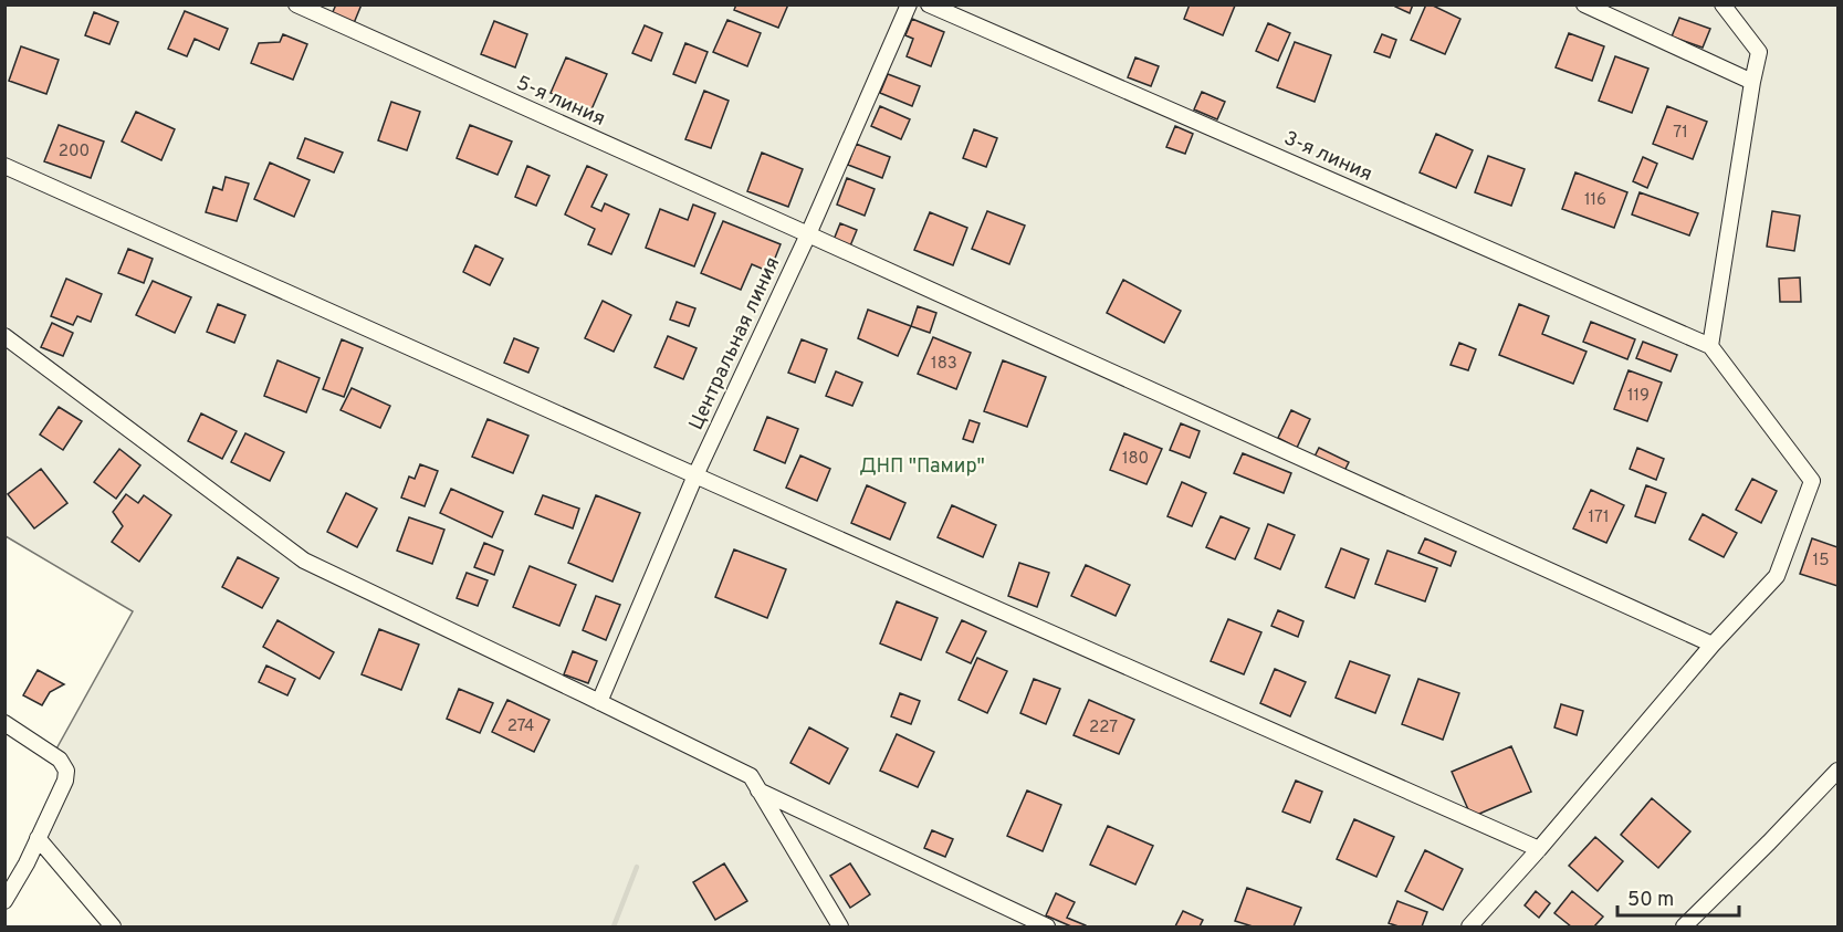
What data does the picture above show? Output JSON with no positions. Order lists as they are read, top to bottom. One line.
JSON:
{"streets":{"street":["5-я линия","3-я линия","Центральная линия"]},"crossings":[["5-я линия","Центральная линия"]],"parks":["ДНП \"Памир\""],"house_numbers":["71","200","116","183","119","180","171","15","274","227"],"scale_bar":"50 m"}
